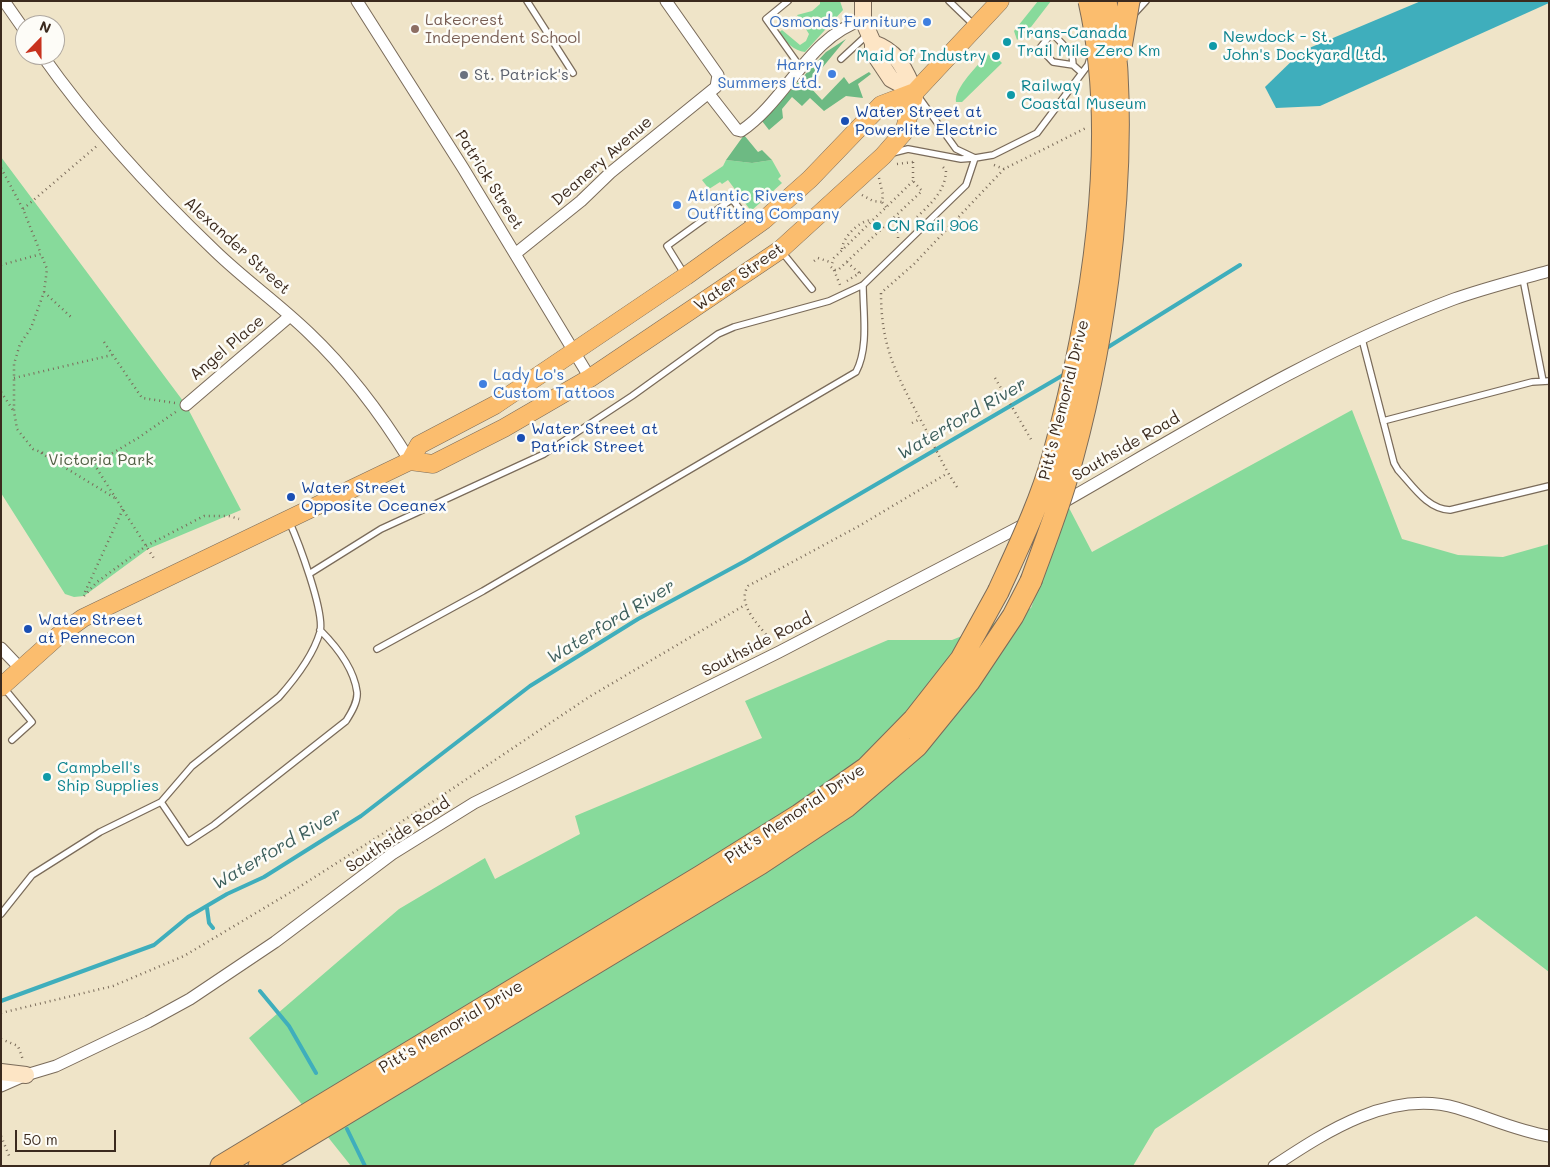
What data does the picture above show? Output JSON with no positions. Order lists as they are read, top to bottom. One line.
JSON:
{"streets":{"highway":["Pitt's Memorial Drive"],"main road":["Water Street"],"street":["Deanery Avenue","Patrick Street","Alexander Street","Angel Place","Southside Road"]},"crossings":[["Deanery Avenue","Patrick Street"],["Patrick Street","Water Street"],["Alexander Street","Water Street"],["Alexander Street","Angel Place"]],"water":["Waterford River"],"parks":["Victoria Park"],"places":["Osmonds Furniture","Lakecrest Independent School","Trans-Canada Trail Mile Zero Km","Newdock - St. John's Dockyard Ltd.","Maid of Industry","Harry Summers Ltd.","St. Patrick's","Railway Coastal Museum","Water Street at Powerlite Electric","Atlantic Rivers Outfitting Company","CN Rail 906","Lady Lo's Custom Tattoos","Water Street at Patrick Street","Water Street Opposite Oceanex","Water Street at Pennecon","Campbell's Ship Supplies"],"scale_bar":"50 m","north":"top"}
